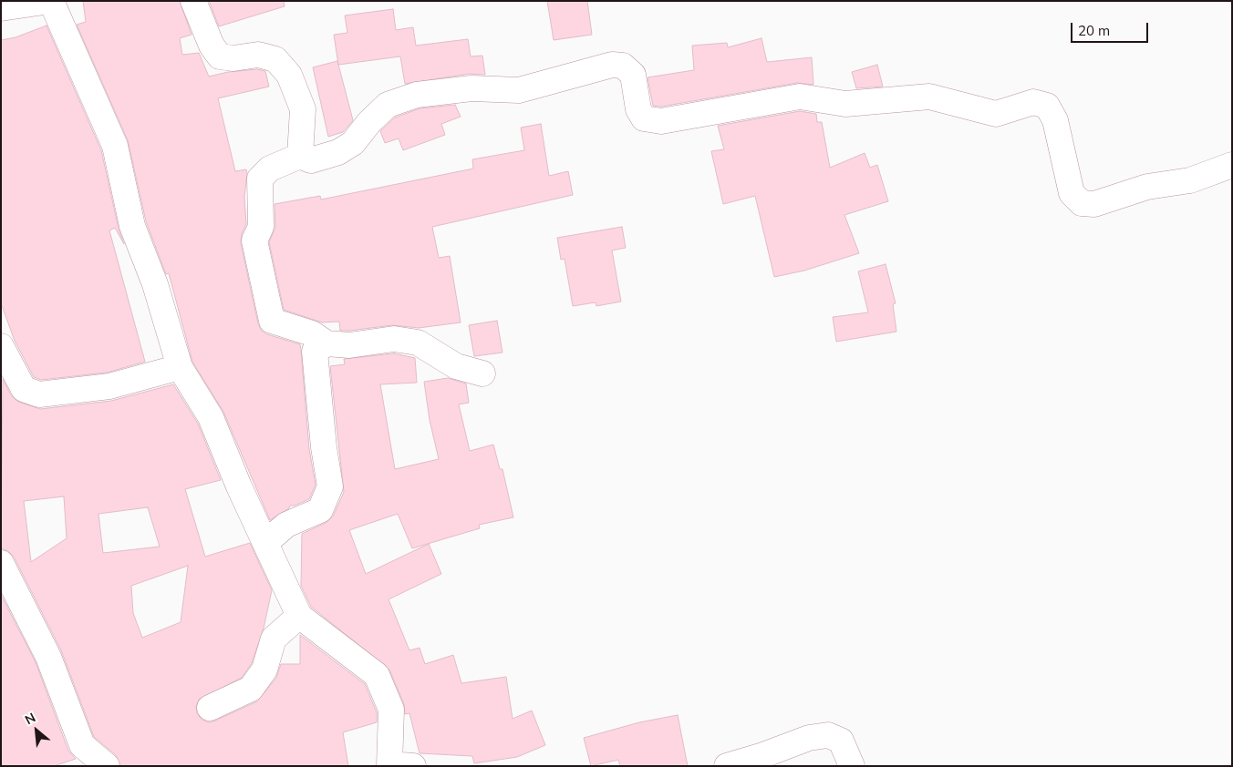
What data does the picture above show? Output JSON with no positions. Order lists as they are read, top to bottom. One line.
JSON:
{"scale_bar":"20 m","north":"top left"}
